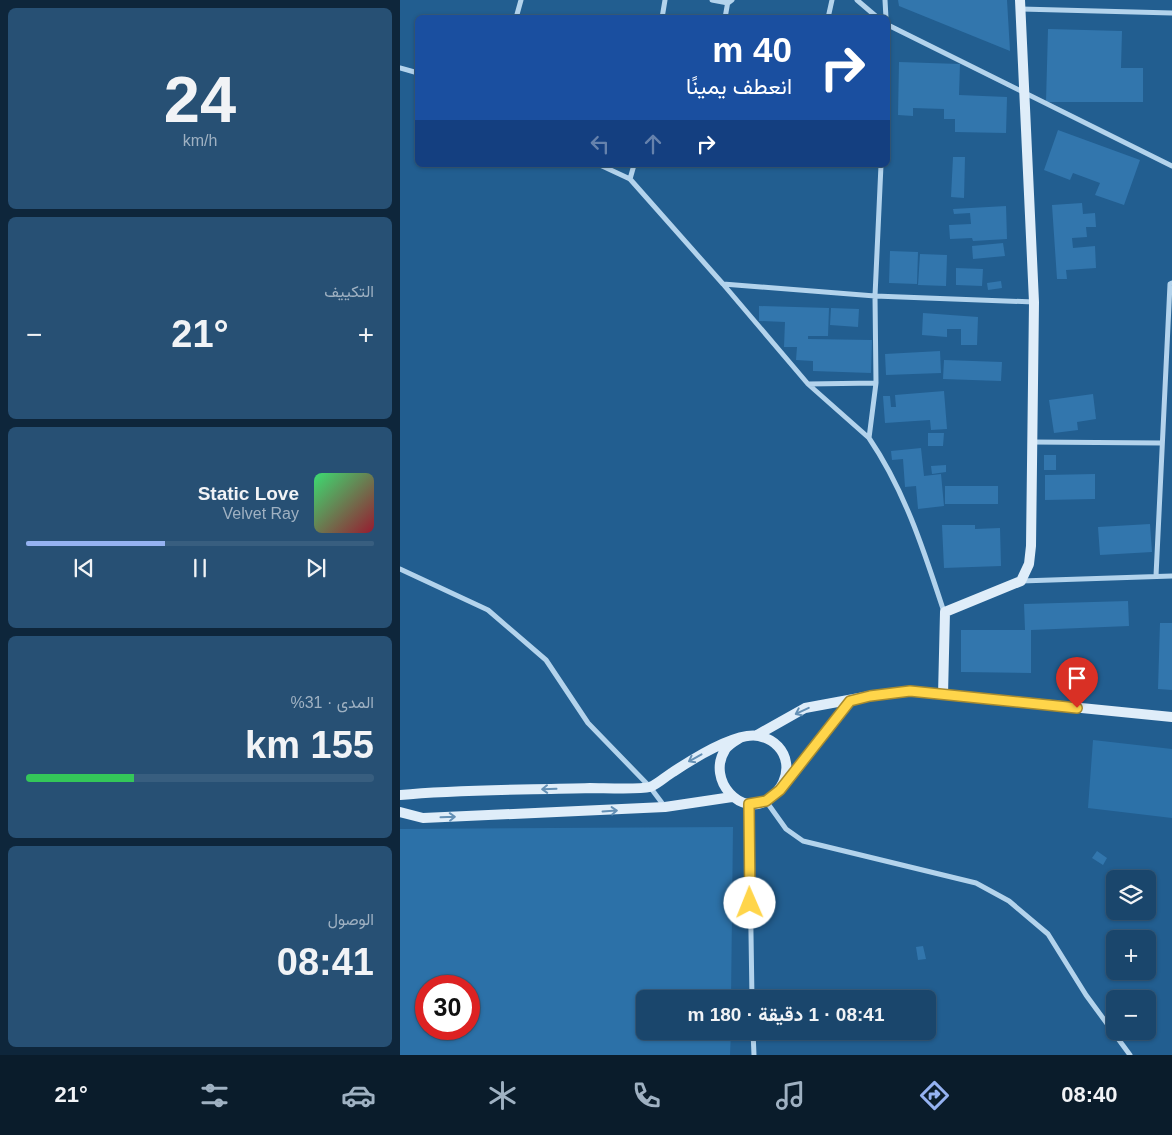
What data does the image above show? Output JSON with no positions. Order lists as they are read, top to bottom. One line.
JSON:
{"page":{"tile":[["24","km/h"],"التكييف",["المدى · 31%","155 km"],["الوصول","08:41"]],"turn":["40 m","انعطف يمينًا"],"heat":["−","21°","+"],"song":["Static Love","Velvet Ray"],"map_buttons":["+","−"],"limit":"30","trip":"08:41 · 1 دقيقة · 180 m","tabs":["08:40","21°"]}}
